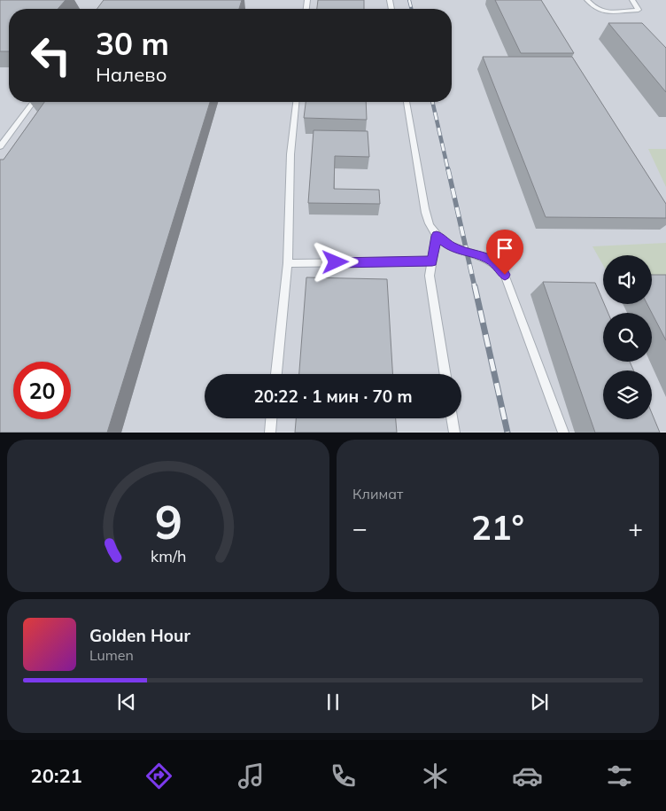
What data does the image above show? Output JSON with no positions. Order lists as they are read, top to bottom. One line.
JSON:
{"page":{"turn":["30 m","Налево"],"limit":"20","trip":"20:22 · 1 мин · 70 m","tile":"Климат","heat":["−","21°","+"],"song":["Golden Hour","Lumen"],"tabs":"20:21","gauge":["9","km/h"]}}
